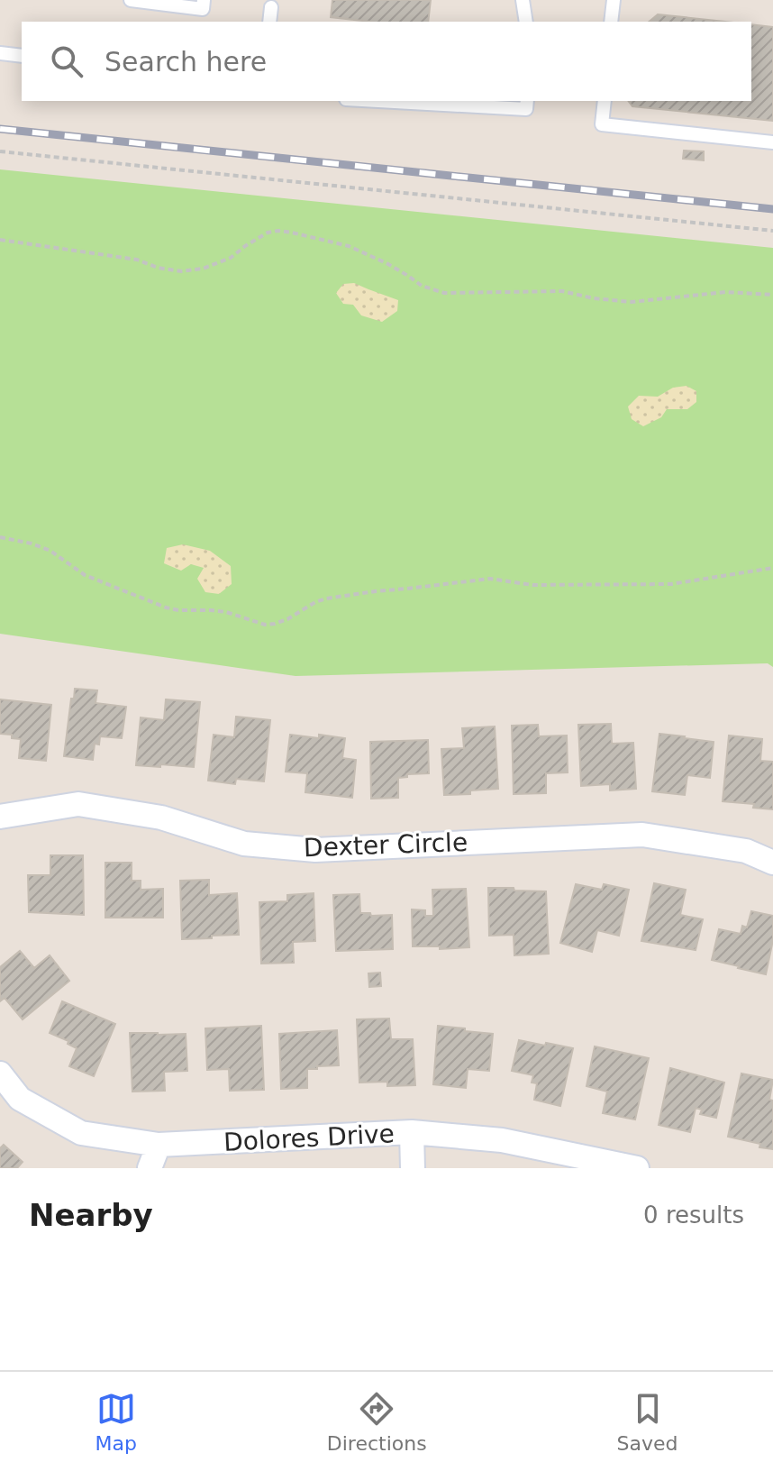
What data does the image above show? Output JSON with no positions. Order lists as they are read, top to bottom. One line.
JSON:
{"streets":{"street":["Dexter Circle","Dolores Drive"]},"page":{"search":"Search here","heading":["Nearby","0 results"],"nav":["Map","Directions","Saved"]}}
